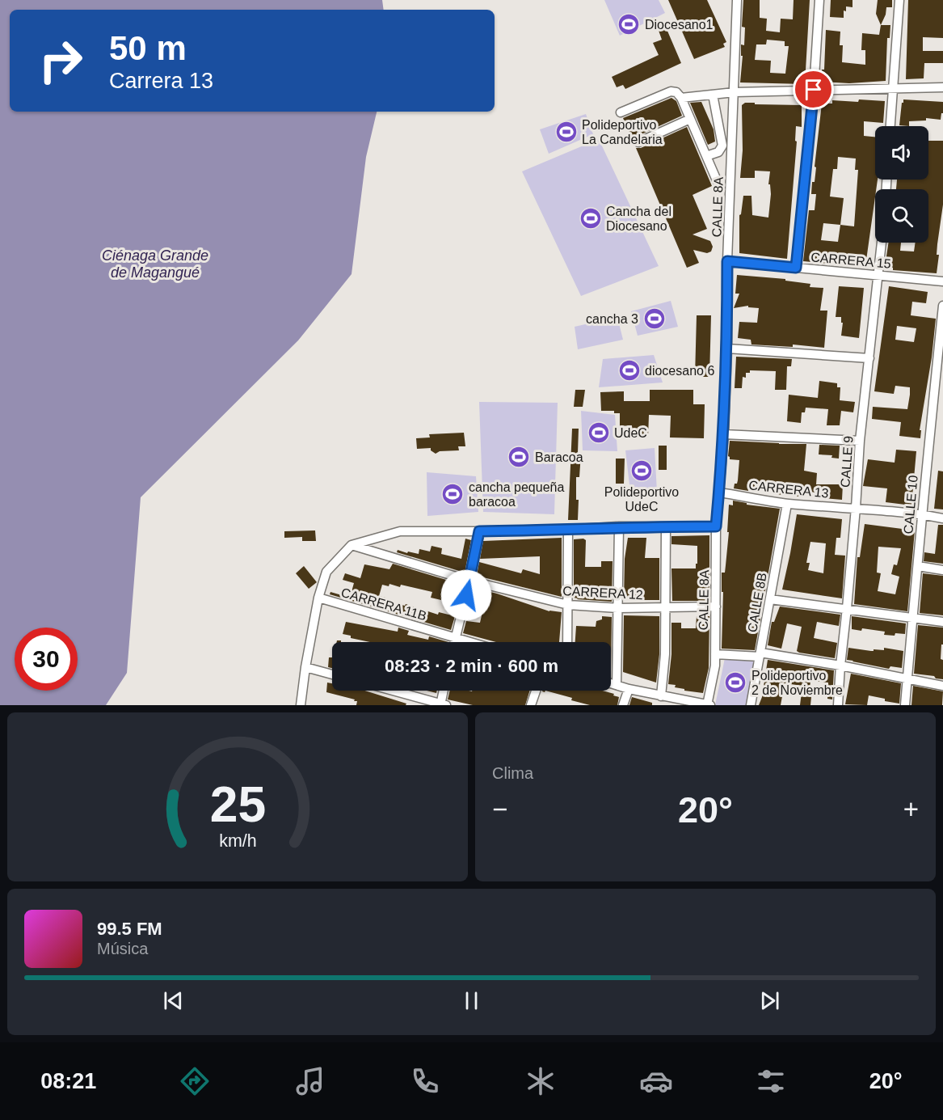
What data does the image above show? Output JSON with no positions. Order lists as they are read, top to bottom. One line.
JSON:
{"streets":{"street":["CALLE 8A","CARRERA 15","CALLE 9","CARRERA 13","CALLE 10","CARRERA 12","CALLE 8B","CARRERA 11B"]},"crossings":[["CALLE 8A","CARRERA 15"],["CALLE 8A","CARRERA 13"],["CALLE 8A","CARRERA 12"],["CARRERA 15","CALLE 9"],["CALLE 9","CARRERA 13"],["CARRERA 13","CALLE 10"],["CARRERA 13","CALLE 8B"]],"water":["Ciénaga Grande de Magangué"],"places":{"sports":["Diocesano1","Polideportivo La Candelaria","Cancha del Diocesano","cancha 3","diocesano 6","UdeC","Baracoa","Polideportivo UdeC","cancha pequeña baracoa","Polideportivo 2 de Noviembre"]},"page":{"turn":["50 m","Carrera 13"],"limit":"30","trip":"08:23 · 2 min · 600 m","tile":"Clima","heat":["−","20°","+"],"song":["99.5 FM","Música"],"tabs":["08:21","20°"],"gauge":["25","km/h"]}}
